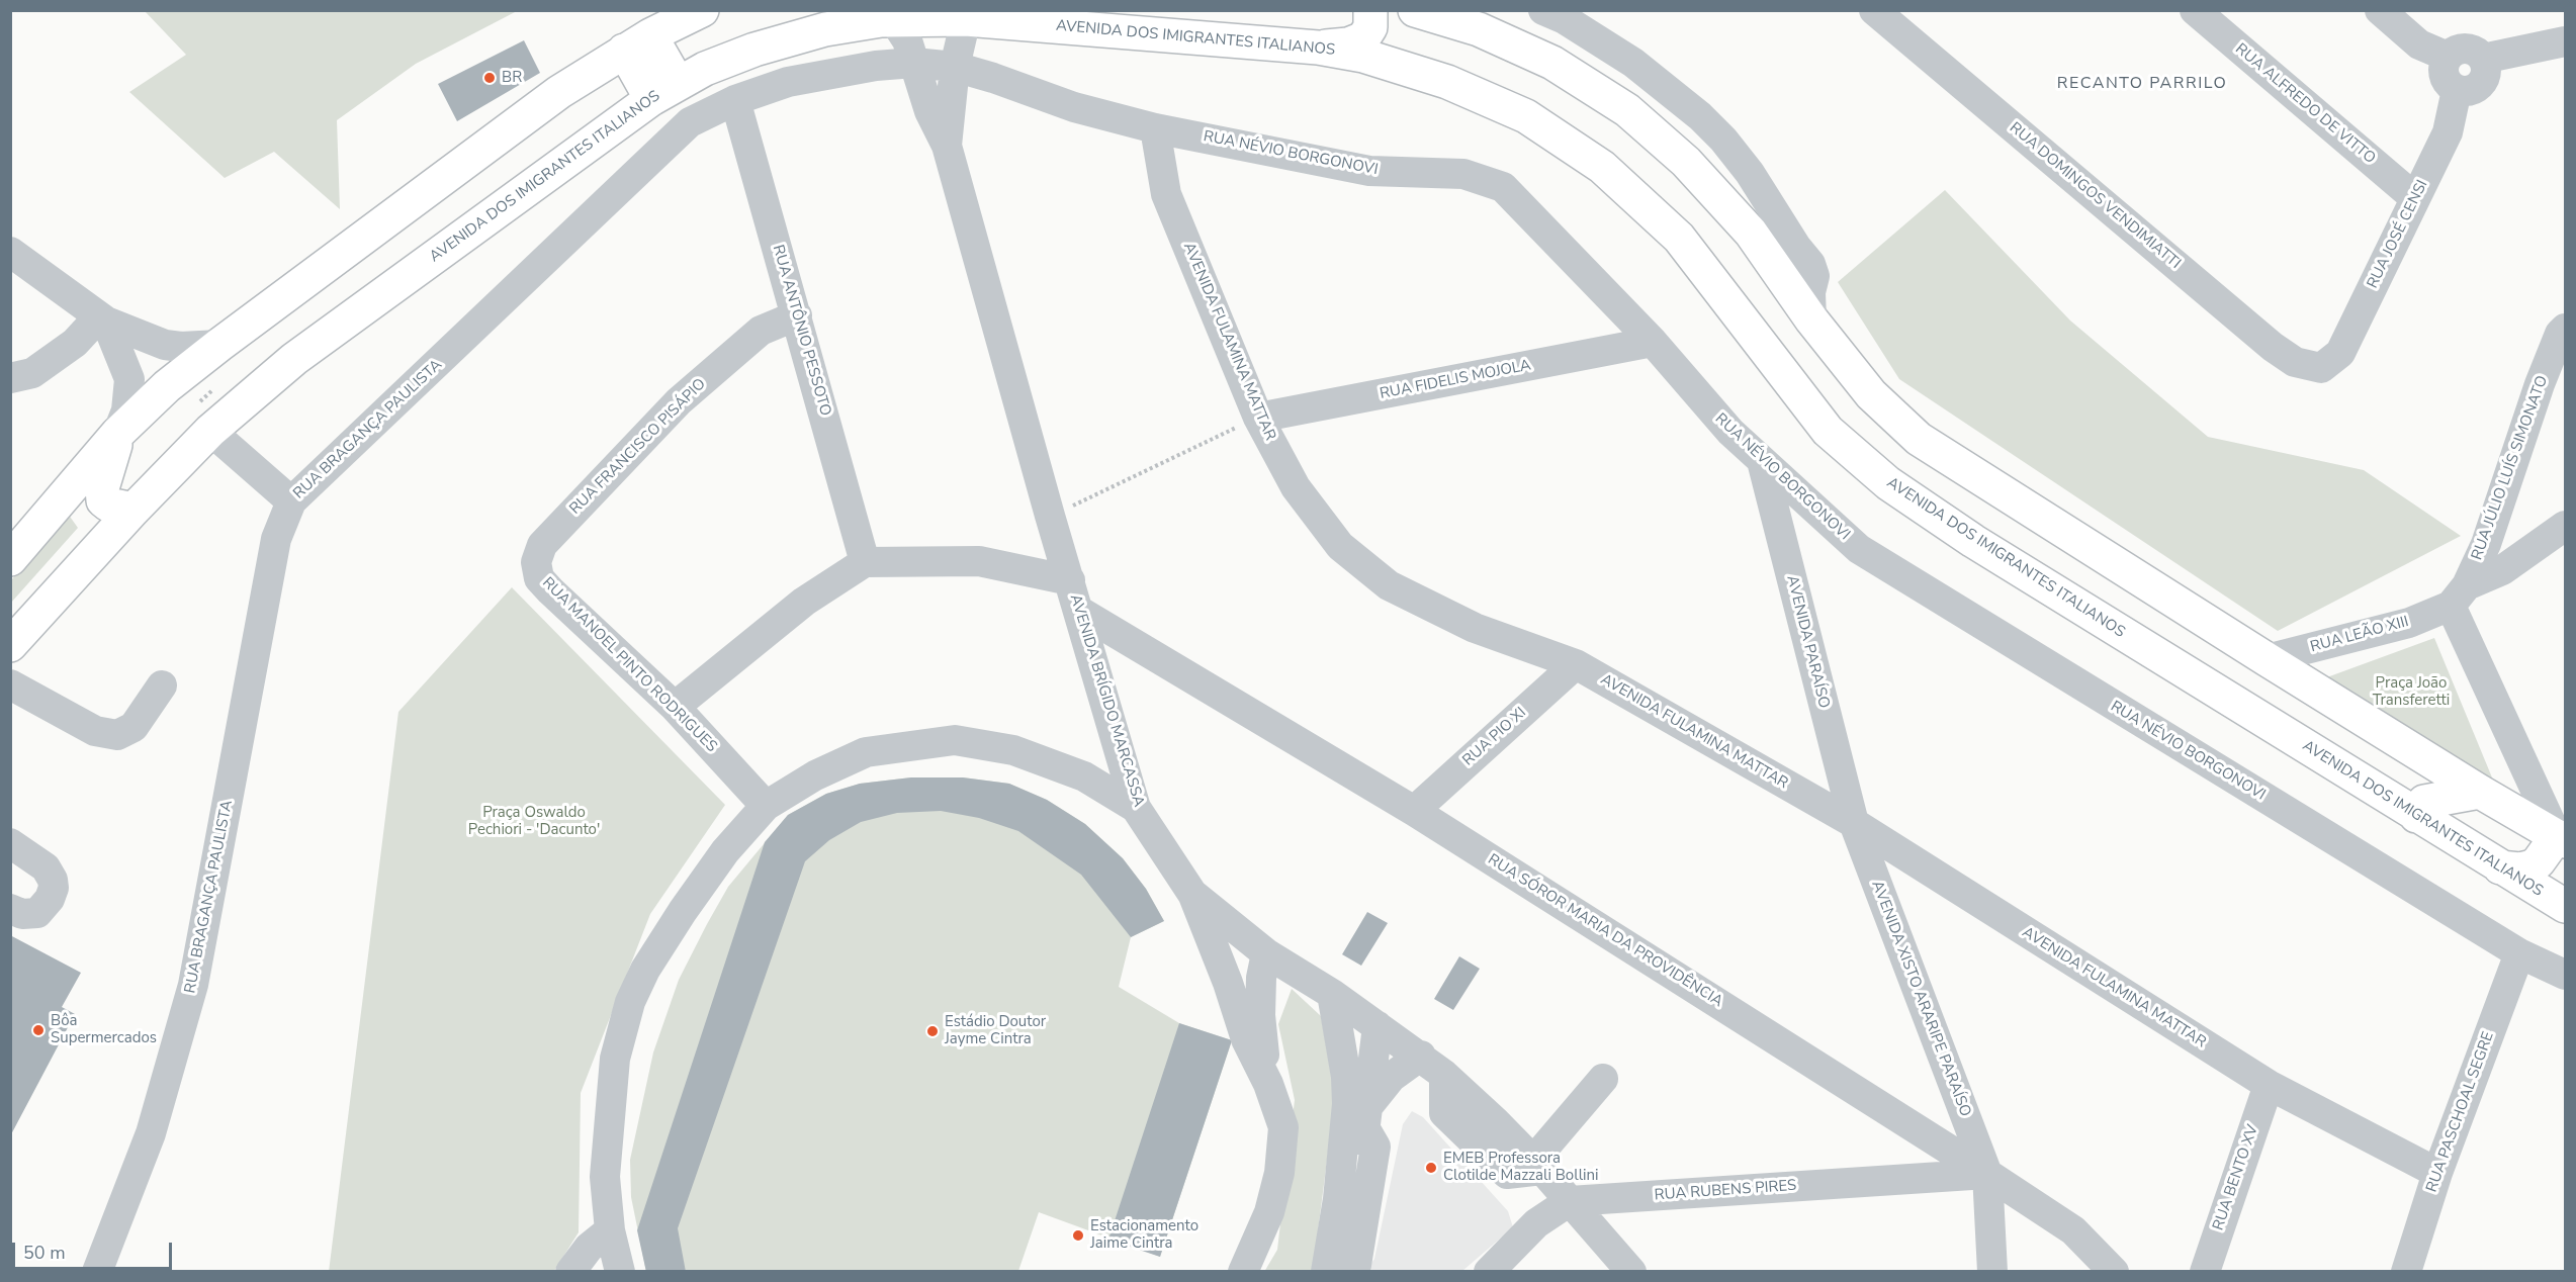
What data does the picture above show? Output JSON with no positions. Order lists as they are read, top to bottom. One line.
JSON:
{"streets":{"main road":["AVENIDA DOS IMIGRANTES ITALIANOS"],"street":["RUA ALFREDO DE VITTO","RUA NÉVIO BORGONOVI","RUA DOMINGOS VENDIMIATTI","RUA JOSÉ CENSI","RUA ANTÔNIO PESSOTO","AVENIDA FULAMINA MATTAR","RUA FIDELIS MOJOLA","RUA BRAGANÇA PAULISTA","RUA FRANCISCO PISÁPIO","RUA JÚLIO LUÍS SIMONATO","RUA LEÃO XIII","AVENIDA PARAÍSO","RUA MANOEL PINTO RODRIGUES","AVENIDA BRÍGIDO MARCASSA","RUA PIO XI","RUA SÓROR MARIA DA PROVIDÊNCIA","AVENIDA XISTO ARARIPE PARAÍSO","RUA PASCHOAL SEGRE","RUA BENTO XV","RUA RUBENS PIRES"]},"crossings":[["AVENIDA DOS IMIGRANTES ITALIANOS","AVENIDA BRÍGIDO MARCASSA"],["RUA ALFREDO DE VITTO","RUA JOSÉ CENSI"],["RUA NÉVIO BORGONOVI","AVENIDA FULAMINA MATTAR"],["RUA NÉVIO BORGONOVI","RUA FIDELIS MOJOLA"],["RUA NÉVIO BORGONOVI","RUA BRAGANÇA PAULISTA"],["RUA NÉVIO BORGONOVI","AVENIDA PARAÍSO"],["RUA NÉVIO BORGONOVI","AVENIDA BRÍGIDO MARCASSA"],["RUA NÉVIO BORGONOVI","RUA PASCHOAL SEGRE"],["RUA DOMINGOS VENDIMIATTI","RUA JOSÉ CENSI"],["RUA ANTÔNIO PESSOTO","RUA BRAGANÇA PAULISTA"],["RUA ANTÔNIO PESSOTO","RUA FRANCISCO PISÁPIO"],["AVENIDA FULAMINA MATTAR","RUA FIDELIS MOJOLA"],["AVENIDA FULAMINA MATTAR","AVENIDA PARAÍSO"],["AVENIDA FULAMINA MATTAR","RUA PIO XI"],["AVENIDA FULAMINA MATTAR","AVENIDA XISTO ARARIPE PARAÍSO"],["AVENIDA FULAMINA MATTAR","RUA PASCHOAL SEGRE"],["AVENIDA FULAMINA MATTAR","RUA BENTO XV"],["RUA BRAGANÇA PAULISTA","AVENIDA BRÍGIDO MARCASSA"],["RUA FRANCISCO PISÁPIO","RUA MANOEL PINTO RODRIGUES"],["RUA JÚLIO LUÍS SIMONATO","RUA LEÃO XIII"],["AVENIDA PARAÍSO","AVENIDA XISTO ARARIPE PARAÍSO"],["AVENIDA BRÍGIDO MARCASSA","RUA SÓROR MARIA DA PROVIDÊNCIA"],["RUA PIO XI","RUA SÓROR MARIA DA PROVIDÊNCIA"],["RUA SÓROR MARIA DA PROVIDÊNCIA","AVENIDA XISTO ARARIPE PARAÍSO"],["RUA SÓROR MARIA DA PROVIDÊNCIA","RUA RUBENS PIRES"],["AVENIDA XISTO ARARIPE PARAÍSO","RUA RUBENS PIRES"]],"districts":["RECANTO PARRILO"],"parks":["Praça João Transferetti","Praça Oswaldo Pechiori - 'Dacunto'"],"places":["BR","Bôa Supermercados","Estádio Doutor Jayme Cintra","EMEB Professora Clotilde Mazzali Bollini","Estacionamento Jaime Cintra"],"scale_bar":"50 m"}
